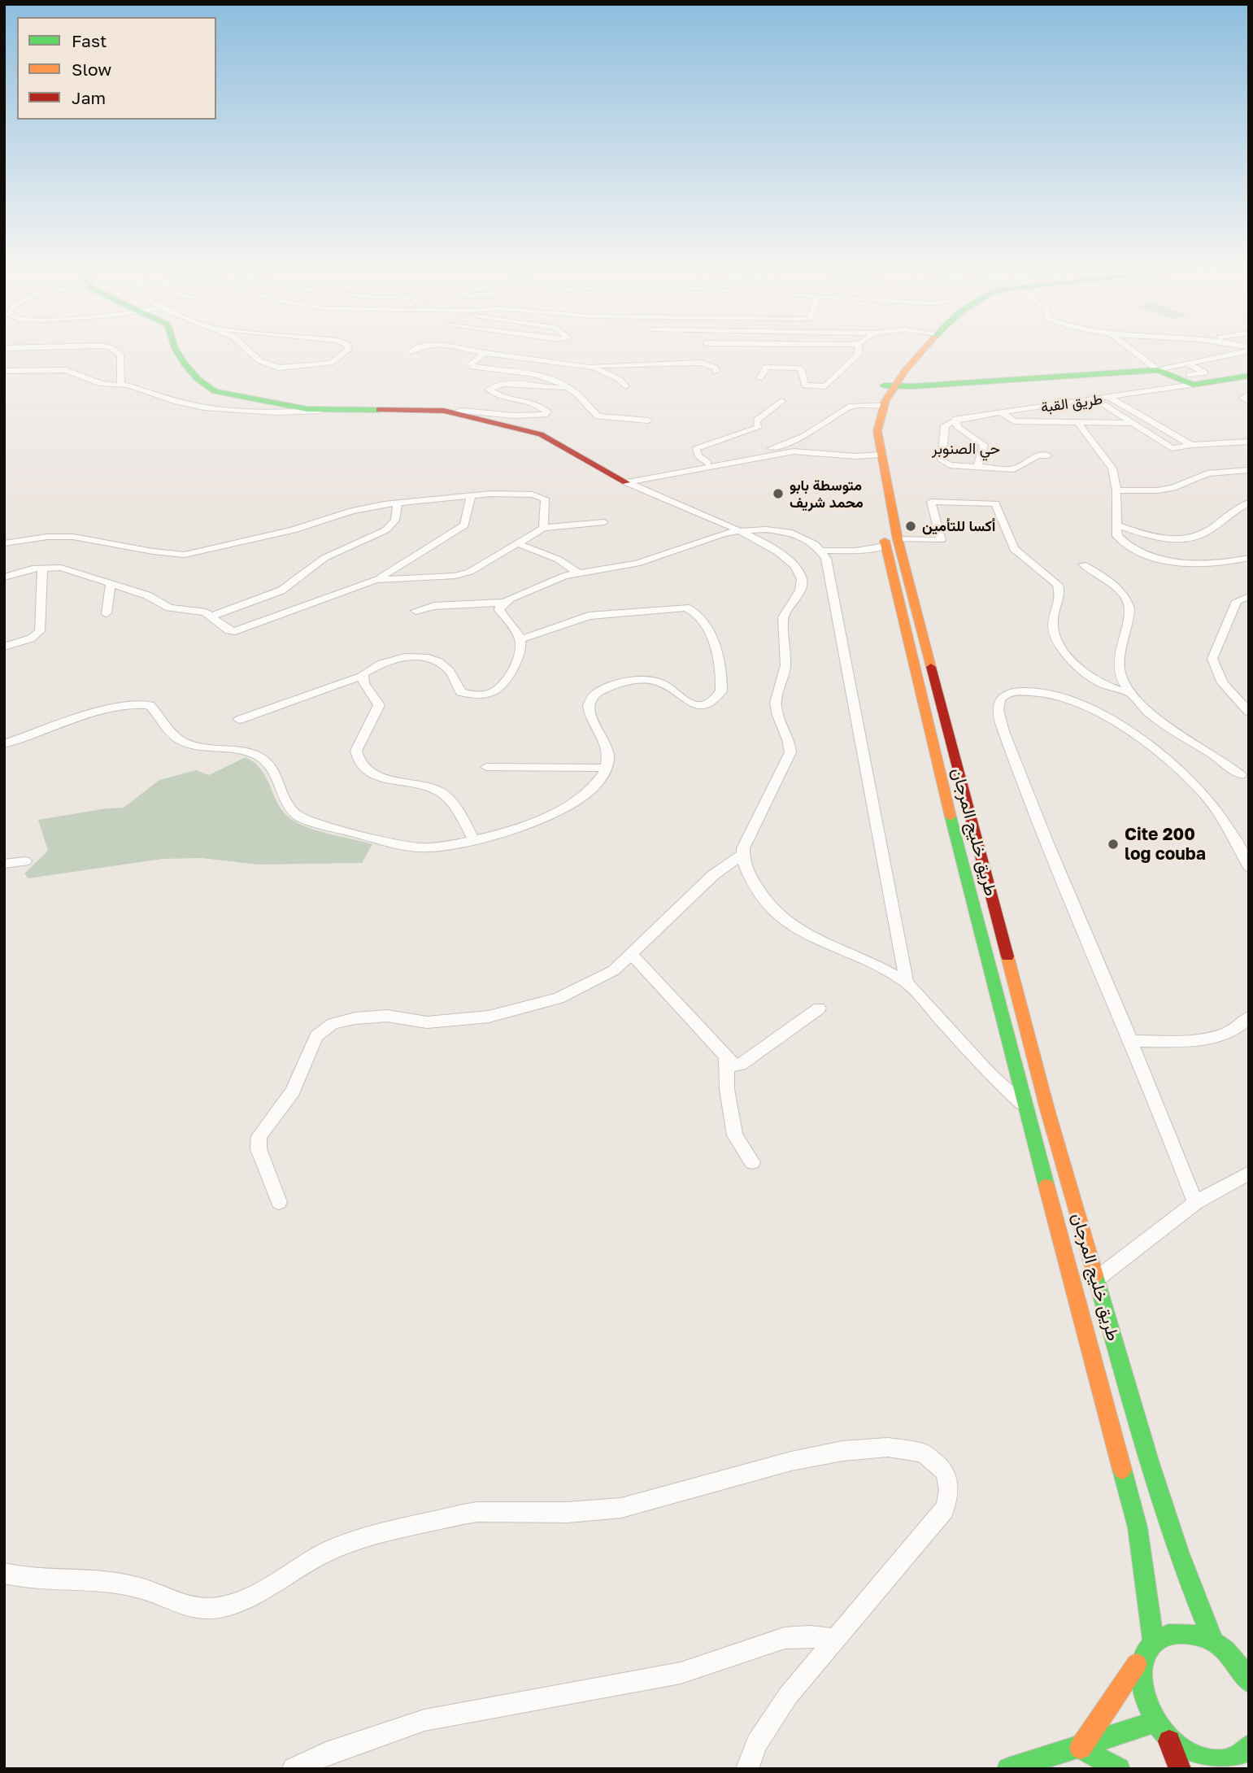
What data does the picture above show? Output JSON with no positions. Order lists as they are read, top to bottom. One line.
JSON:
{"streets":{"main road":["طريق خليج المرجان"],"street":["طريق القبة"]},"districts":["حي الصنوبر"],"places":["متوسطة بابو محمد شريف","أكسا للتأمين","Cite 200 log couba"],"legend":["Fast","Slow","Jam"]}
